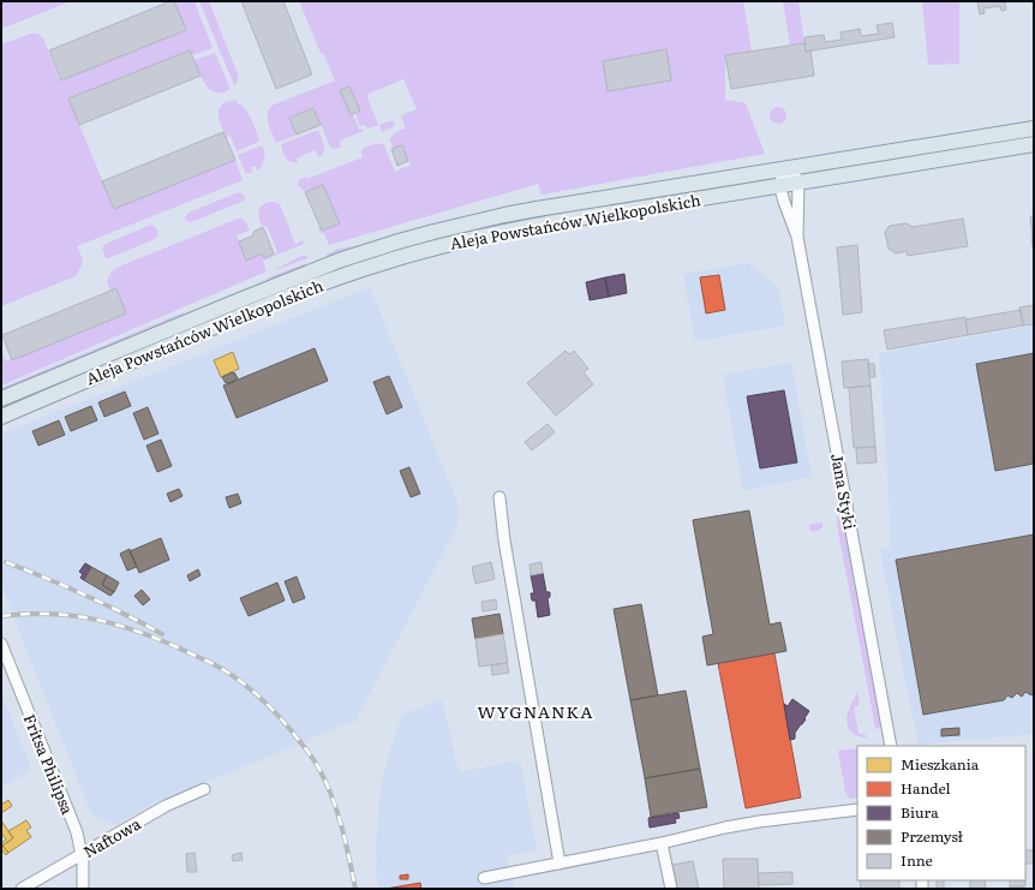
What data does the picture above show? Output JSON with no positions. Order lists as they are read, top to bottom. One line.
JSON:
{"streets":{"main road":["Aleja Powstańców Wielkopolskich"],"street":["Jana Styki","Fritsa Philipsa","Naftowa"]},"crossings":[["Aleja Powstańców Wielkopolskich","Jana Styki"],["Fritsa Philipsa","Naftowa"]],"districts":["WYGNANKA"],"legend":["Mieszkania","Handel","Biura","Przemysł","Inne"]}
